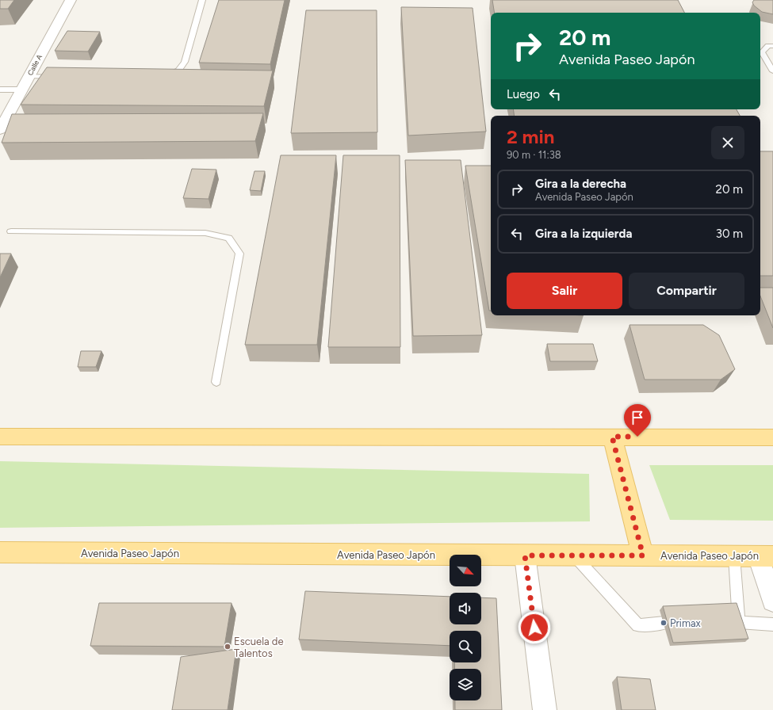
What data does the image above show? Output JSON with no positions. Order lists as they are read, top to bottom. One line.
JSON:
{"streets":{"main road":["Avenida Paseo Japón"],"street":["Calle A"]},"places":["Primax","Escuela de Talentos"],"north":"bottom right","page":{"turn":["20 m","Avenida Paseo Japón"],"then":"Luego","heading":["2 min","90 m · 11:38"],"list":[{"name":"Gira a la derecha","note":"Avenida Paseo Japón","value":"20 m"},{"name":"Gira a la izquierda","value":"30 m"}],"buttons":["Salir","Compartir"]}}
